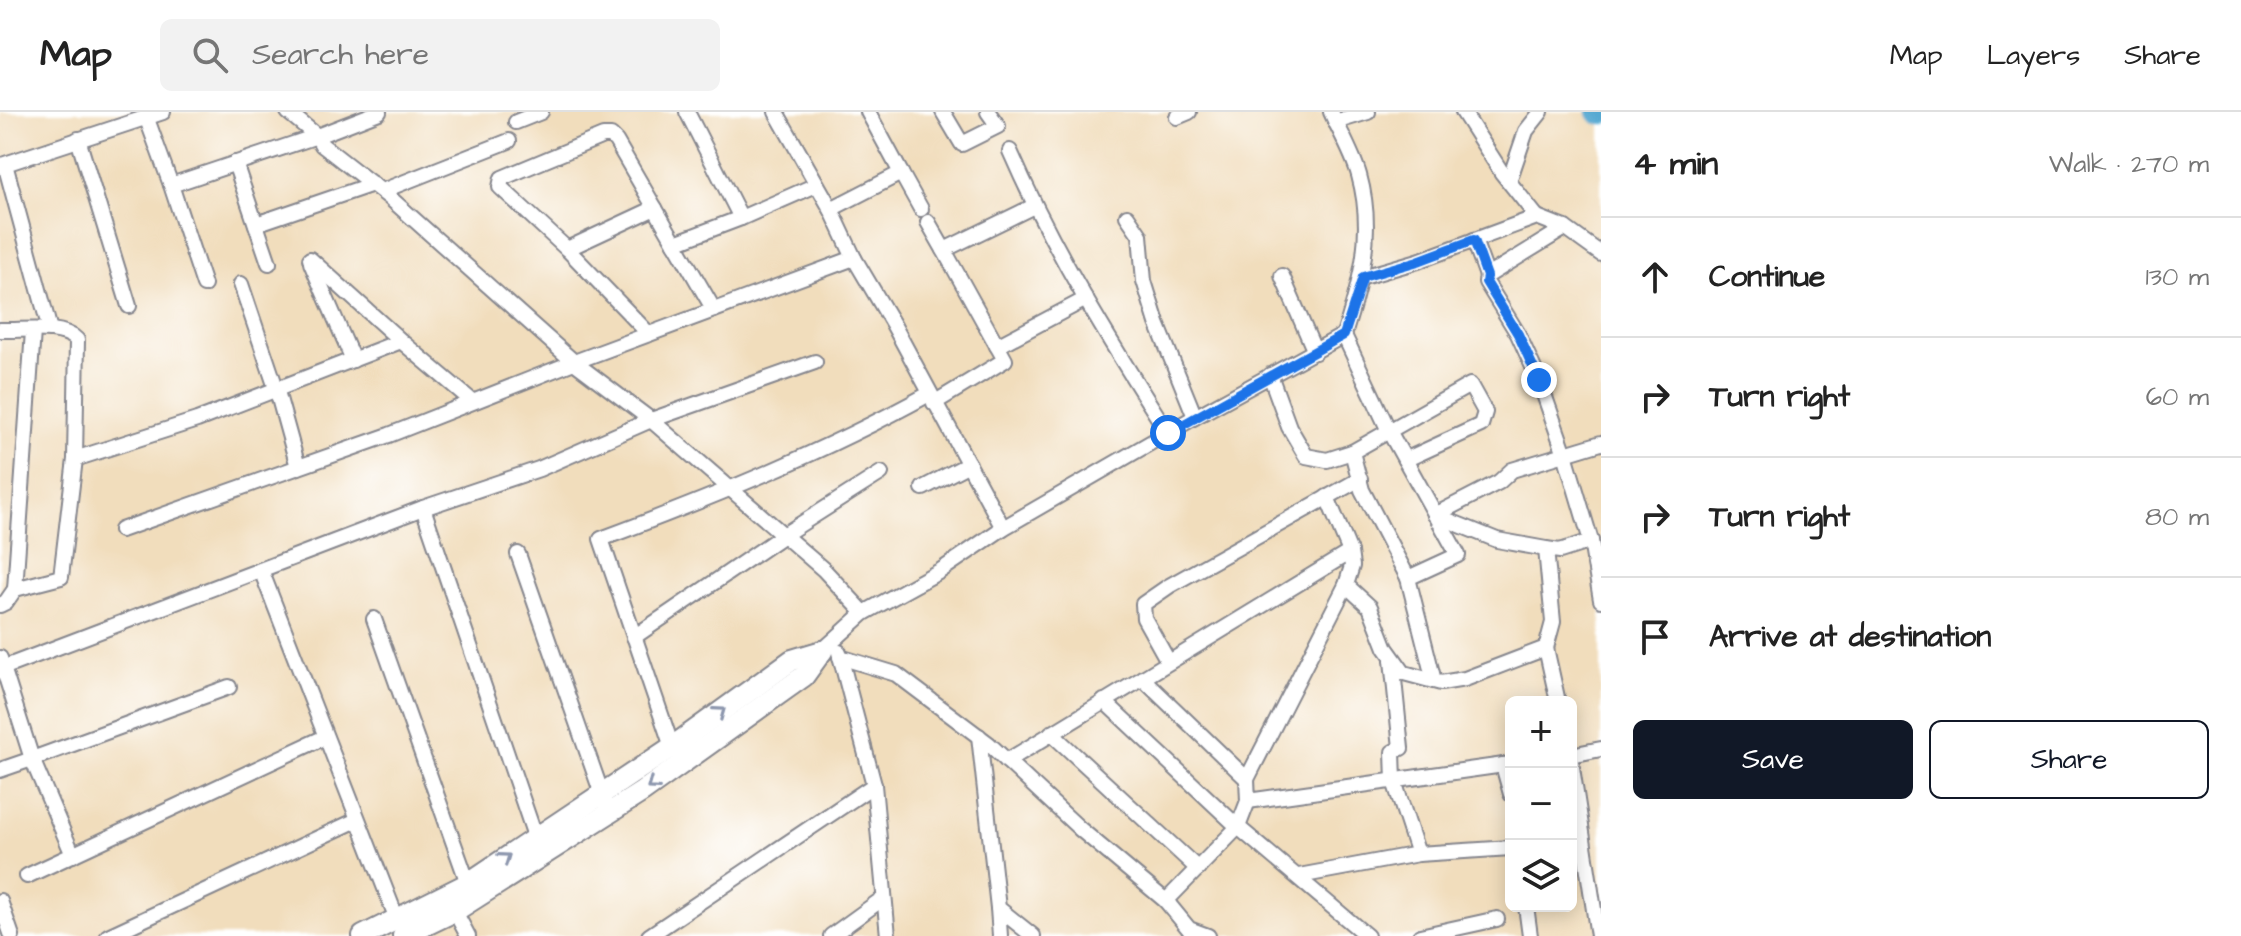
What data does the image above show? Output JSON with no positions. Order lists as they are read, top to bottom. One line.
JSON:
{"page":{"header":"Map","search":"Search here","nav":["Map","Layers","Share"],"heading":["4 min","Walk · 270 m"],"list":[["Continue","130 m"],["Turn right","60 m"],["Turn right","80 m"],"Arrive at destination"],"map_buttons":["+","−"],"buttons":["Save","Share"]}}
